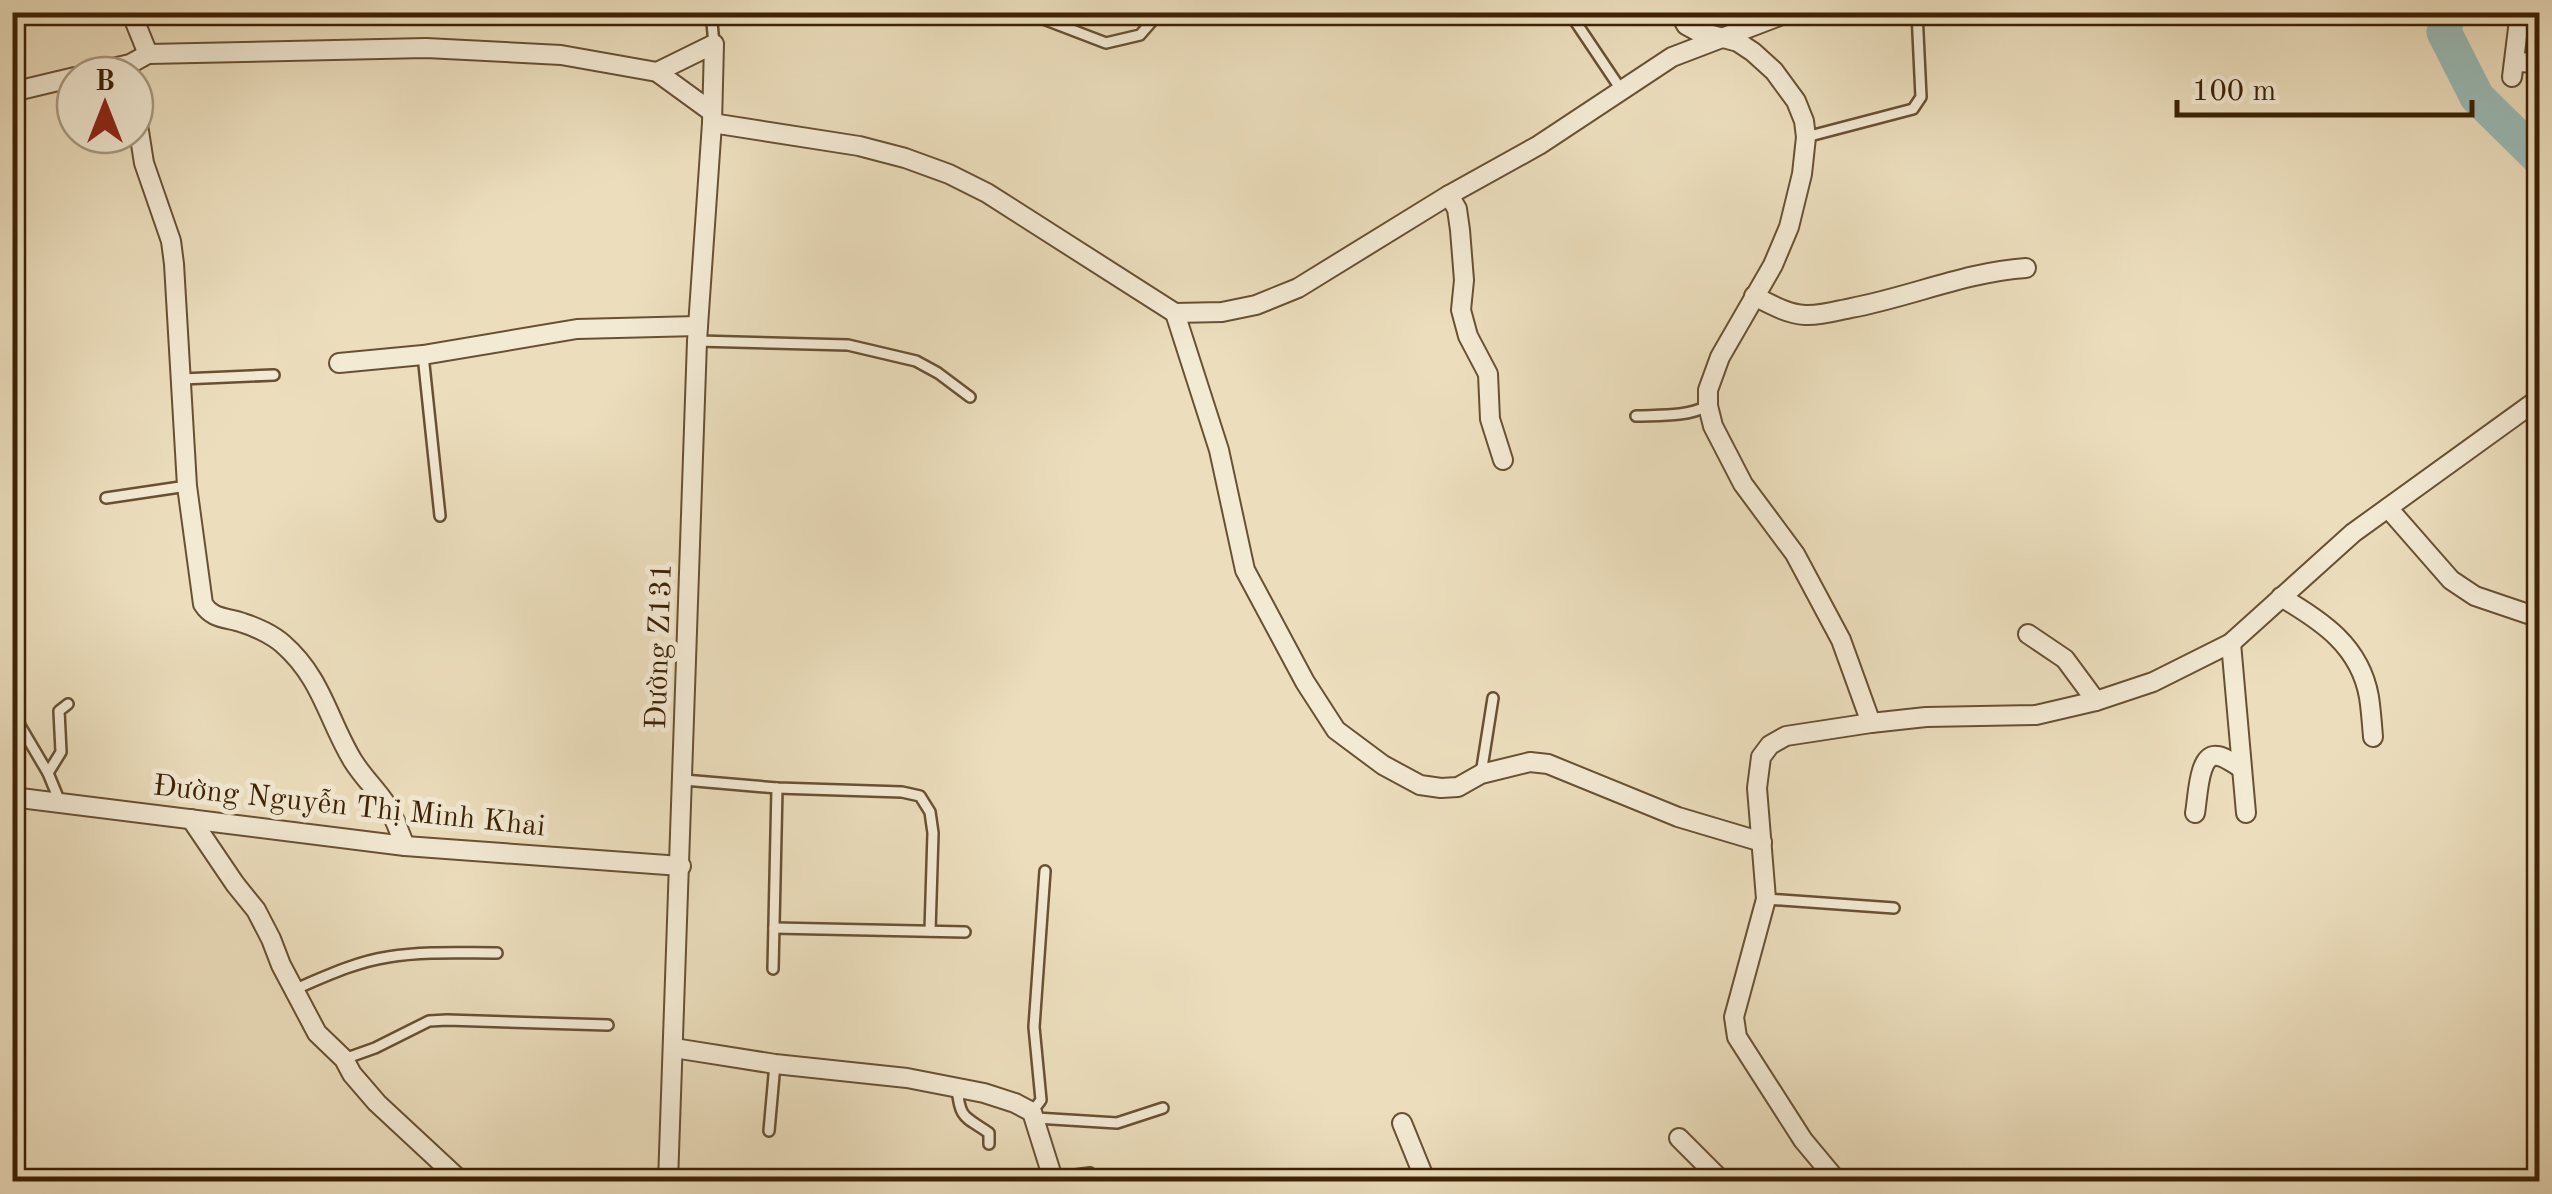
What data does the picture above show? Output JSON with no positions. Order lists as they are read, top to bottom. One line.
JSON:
{"streets":{"street":["Đường Z131","Đường Nguyễn Thị Minh Khai"]},"crossings":[["Đường Z131","Đường Nguyễn Thị Minh Khai"]],"scale_bar":"100 m","north":"top"}
